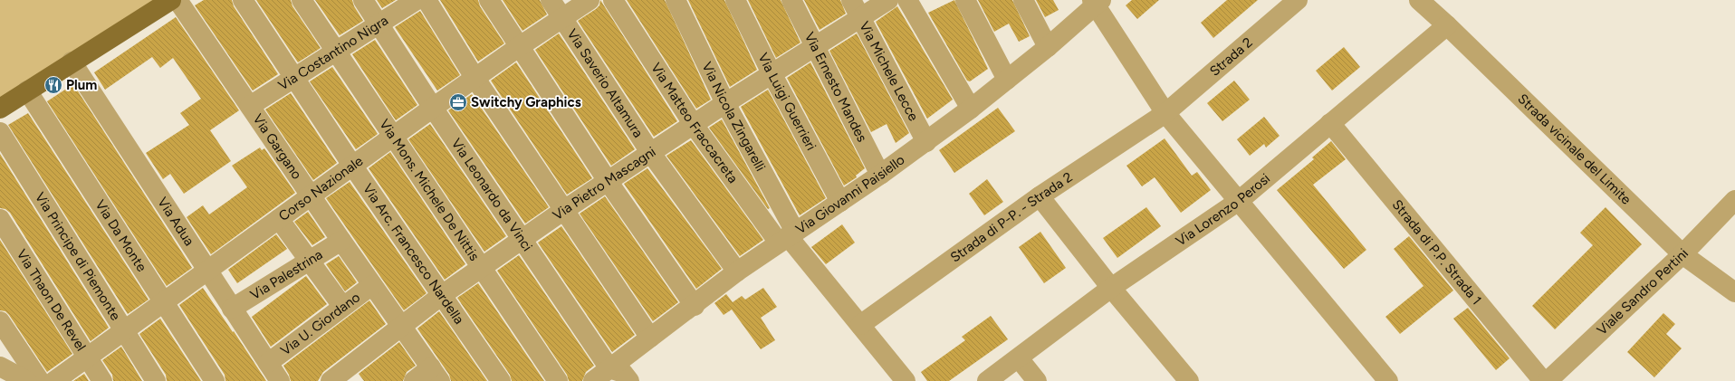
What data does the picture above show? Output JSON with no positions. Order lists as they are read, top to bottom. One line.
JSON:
{"streets":{"street":["Via Costantino Nigra","Strada 2","Via Michele Lecce","Via Saverio Altamura","Via Ernesto Mandes","Via Luigi Guerrieri","Via Nicola Zingarelli","Via Matteo Fraccacreta","Via Gargano","Strada vicinale del Limite","Via Pietro Mascagni","Corso Nazionale","Via Mons. Michele De Nittis","Via Leonardo da Vinci","Via Giovanni Paisiello","Via Lorenzo Perosi","Strada di P-P. - Strada 2","Via Adua","Via Da Monte","Strada di P.P. Strada 1","Via Arc. Francesco Nardella","Via Principe di Piemonte","Via Palestrina","Viale Sandro Pertini","Via Thaon De Revel","Via U. Giordano"]},"crossings":[["Via Costantino Nigra","Via Gargano"],["Via Costantino Nigra","Via Mons. Michele De Nittis"],["Via Costantino Nigra","Via Leonardo da Vinci"],["Via Costantino Nigra","Via Arc. Francesco Nardella"],["Strada 2","Strada di P-P. - Strada 2"],["Via Michele Lecce","Via Pietro Mascagni"],["Via Michele Lecce","Via Giovanni Paisiello"],["Via Saverio Altamura","Via Pietro Mascagni"],["Via Saverio Altamura","Corso Nazionale"],["Via Saverio Altamura","Via Giovanni Paisiello"],["Via Ernesto Mandes","Via Pietro Mascagni"],["Via Ernesto Mandes","Via Giovanni Paisiello"],["Via Luigi Guerrieri","Via Pietro Mascagni"],["Via Luigi Guerrieri","Via Giovanni Paisiello"],["Via Nicola Zingarelli","Via Matteo Fraccacreta"],["Via Nicola Zingarelli","Via Pietro Mascagni"],["Via Nicola Zingarelli","Via Giovanni Paisiello"],["Via Matteo Fraccacreta","Via Pietro Mascagni"],["Via Matteo Fraccacreta","Via Giovanni Paisiello"],["Via Gargano","Via Pietro Mascagni"],["Via Gargano","Corso Nazionale"],["Via Gargano","Via Palestrina"],["Via Gargano","Via U. Giordano"],["Strada vicinale del Limite","Via Lorenzo Perosi"],["Strada vicinale del Limite","Viale Sandro Pertini"],["Via Pietro Mascagni","Via Mons. Michele De Nittis"],["Via Pietro Mascagni","Via Leonardo da Vinci"],["Via Pietro Mascagni","Via Arc. Francesco Nardella"],["Corso Nazionale","Via Mons. Michele De Nittis"],["Corso Nazionale","Via Leonardo da Vinci"],["Corso Nazionale","Via Adua"],["Corso Nazionale","Via Da Monte"],["Corso Nazionale","Via Arc. Francesco Nardella"],["Corso Nazionale","Via Principe di Piemonte"],["Corso Nazionale","Via Thaon De Revel"],["Via Leonardo da Vinci","Via Giovanni Paisiello"],["Via Lorenzo Perosi","Strada di P.P. Strada 1"],["Via Adua","Via Palestrina"],["Via Adua","Via U. Giordano"]],"places":{"restaurant":["Plum"],"office":["Switchy Graphics"]}}
